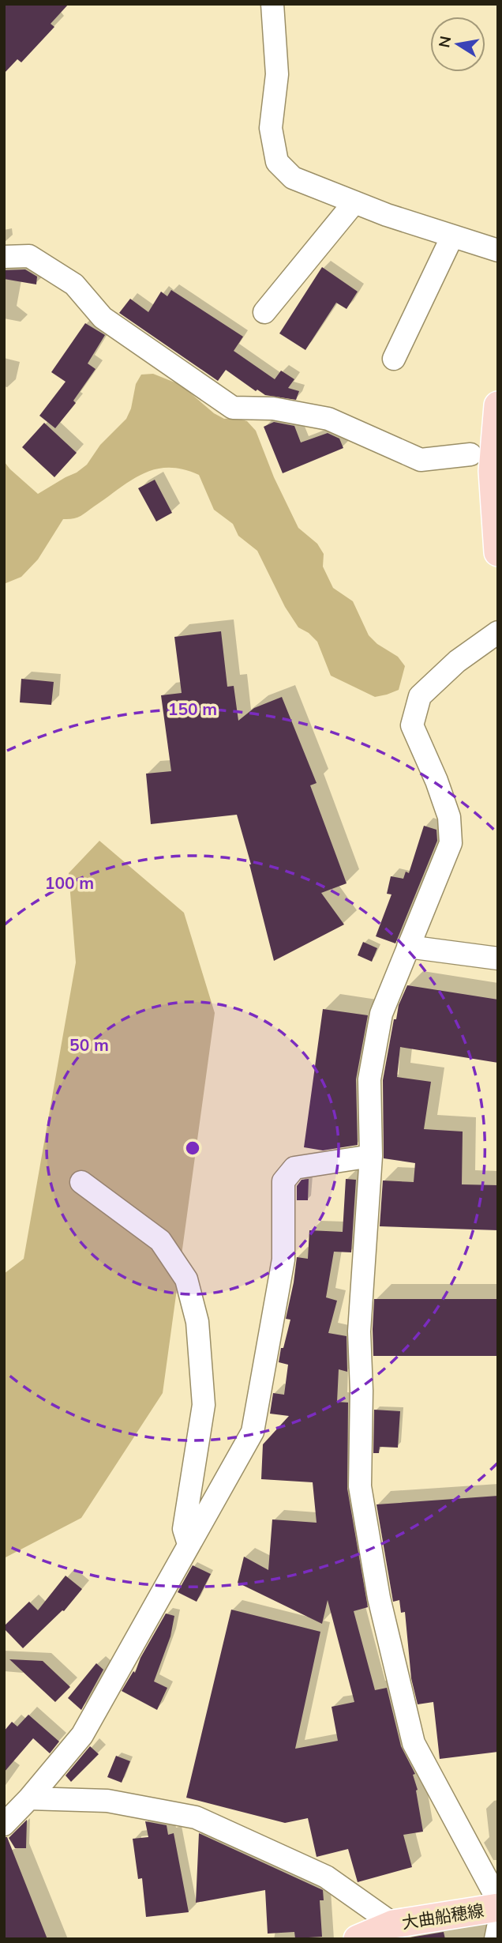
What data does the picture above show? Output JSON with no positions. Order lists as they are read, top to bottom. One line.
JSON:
{"streets":{"main road":["大曲船穂線"]},"north":"left","rings":["150 m","100 m","50 m"]}
